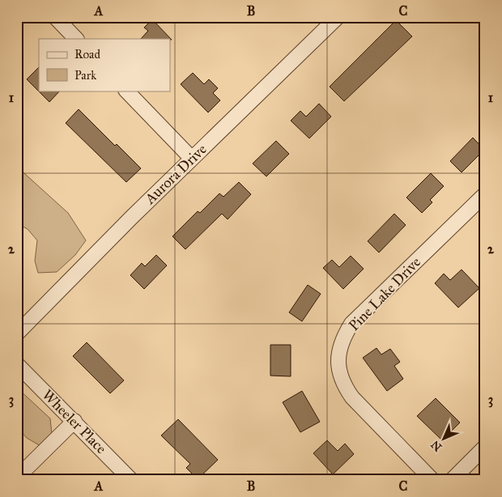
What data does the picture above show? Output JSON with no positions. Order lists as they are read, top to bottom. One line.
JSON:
{"streets":{"street":["Aurora Drive","Pine Lake Drive","Wheeler Place"]},"legend":["Road","Park"],"north":"bottom left","grid":{"columns":["A","B","C"],"rows":["1","2","3"]}}
